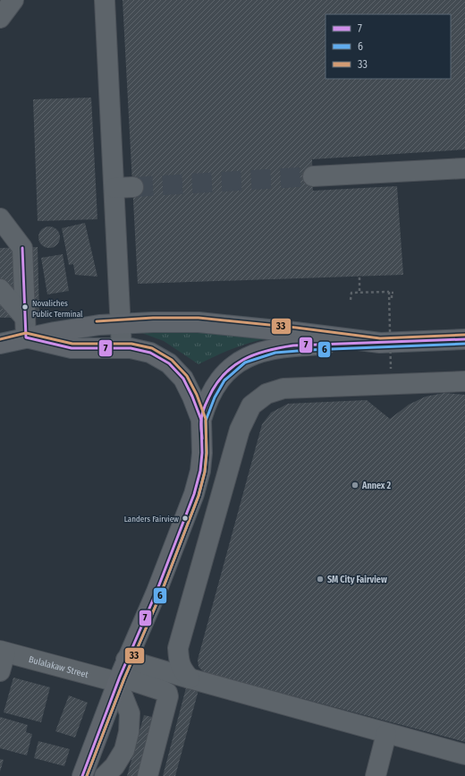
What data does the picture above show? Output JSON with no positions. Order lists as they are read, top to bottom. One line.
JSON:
{"streets":{"street":["Bulalakaw Street"]},"places":["Novaliches Public Terminal","Annex 2","Landers Fairview","SM City Fairview"],"lines":["transit line 7","transit line 33","transit line 6"],"legend":["7","6","33"]}
